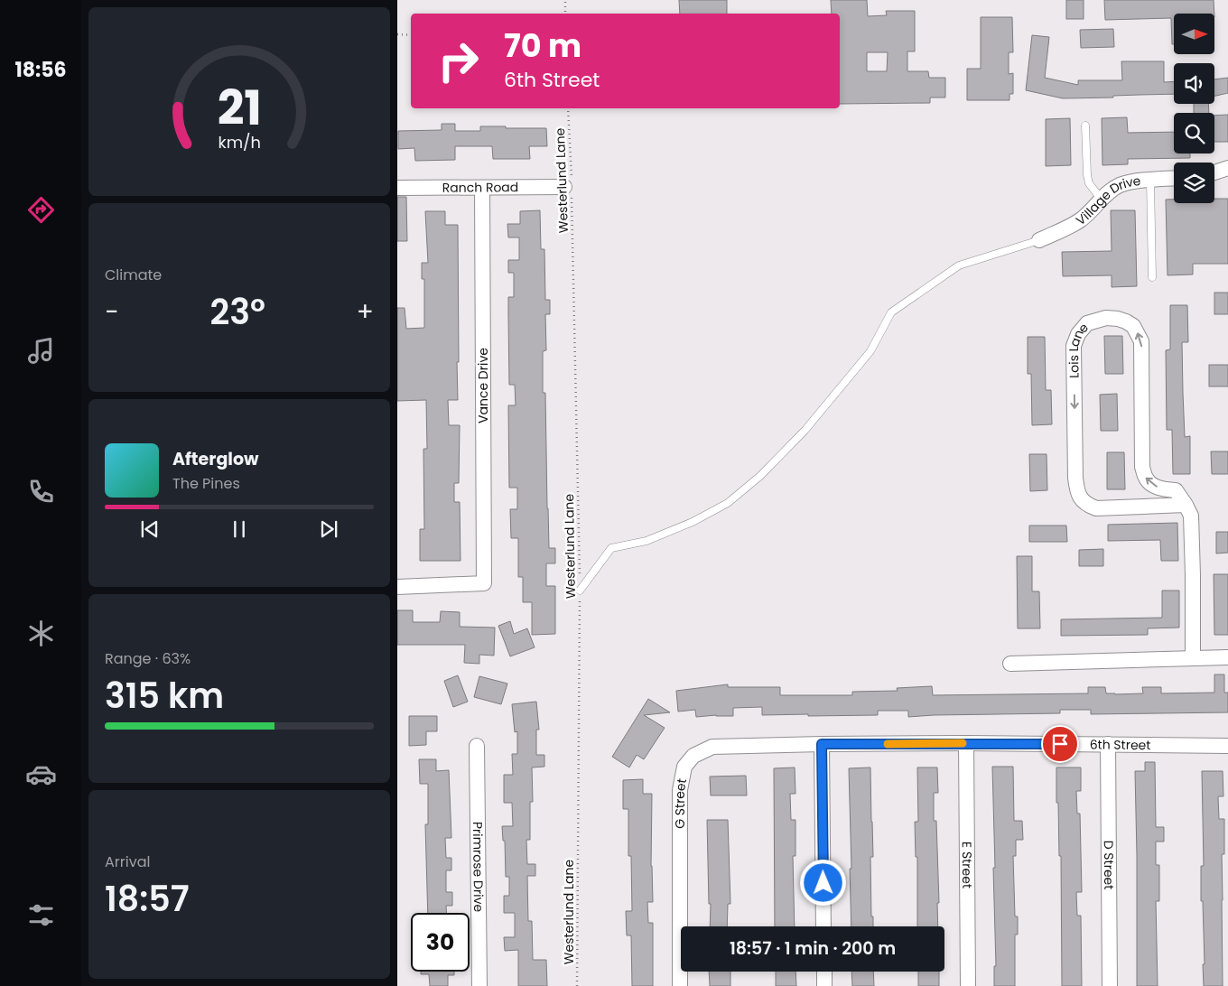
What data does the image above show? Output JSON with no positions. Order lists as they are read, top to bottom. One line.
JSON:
{"streets":{"street":["Ranch Road","Village Drive","Lois Lane","Vance Drive","6th Street","G Street","E Street","D Street","Primrose Drive"],"path":["Westerlund Lane"]},"crossings":[["Westerlund Lane","Ranch Road"],["Ranch Road","Vance Drive"],["6th Street","G Street"],["6th Street","E Street"],["6th Street","D Street"]],"north":"right","page":{"tabs":"18:56","turn":["70 m","6th Street"],"tile":["Climate",["Range · 63%","315 km"],["Arrival","18:57"]],"heat":["−","23°","+"],"song":["Afterglow","The Pines"],"limit":"30","trip":"18:57 · 1 min · 200 m","gauge":["21","km/h"]}}
